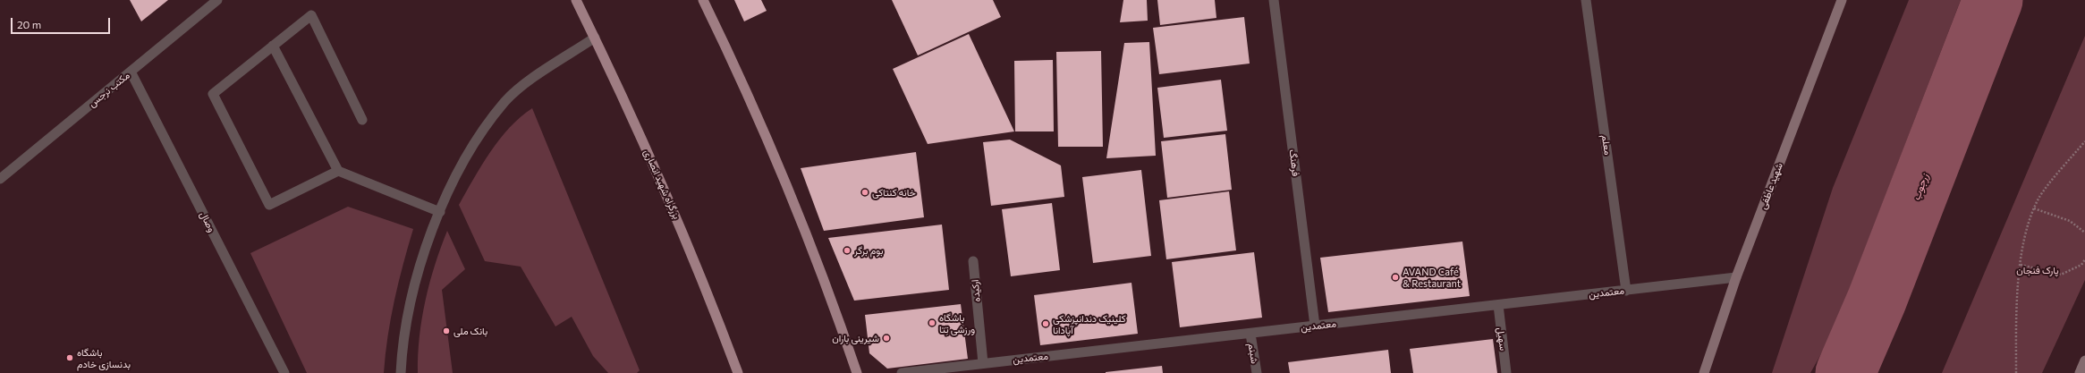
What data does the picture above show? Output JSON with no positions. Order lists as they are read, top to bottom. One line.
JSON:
{"streets":{"main road":["بزرگراه شهید انصاری","شهید عاطفی"],"street":["مکتب نرجس","معلم","فرهنگ","وصال","ارکیده","معتمدین","سهیل","شبنم"]},"crossings":[["مکتب نرجس","وصال"],["معلم","معتمدین"],["فرهنگ","معتمدین"],["شهید عاطفی","معتمدین"],["ارکیده","معتمدین"],["معتمدین","سهیل"],["معتمدین","شبنم"]],"water":["زرجوب"],"parks":["پارک فنجان"],"places":["خانه کنتاکی","بوم برگر","AVAND Café & Restaurant","باشگاه ورزشی تِتا","کلینیک دندانپزشکی آپادانا","بانک ملی","شیرینی باران","باشگاه بدنسازی خادم"],"scale_bar":"20 m"}
